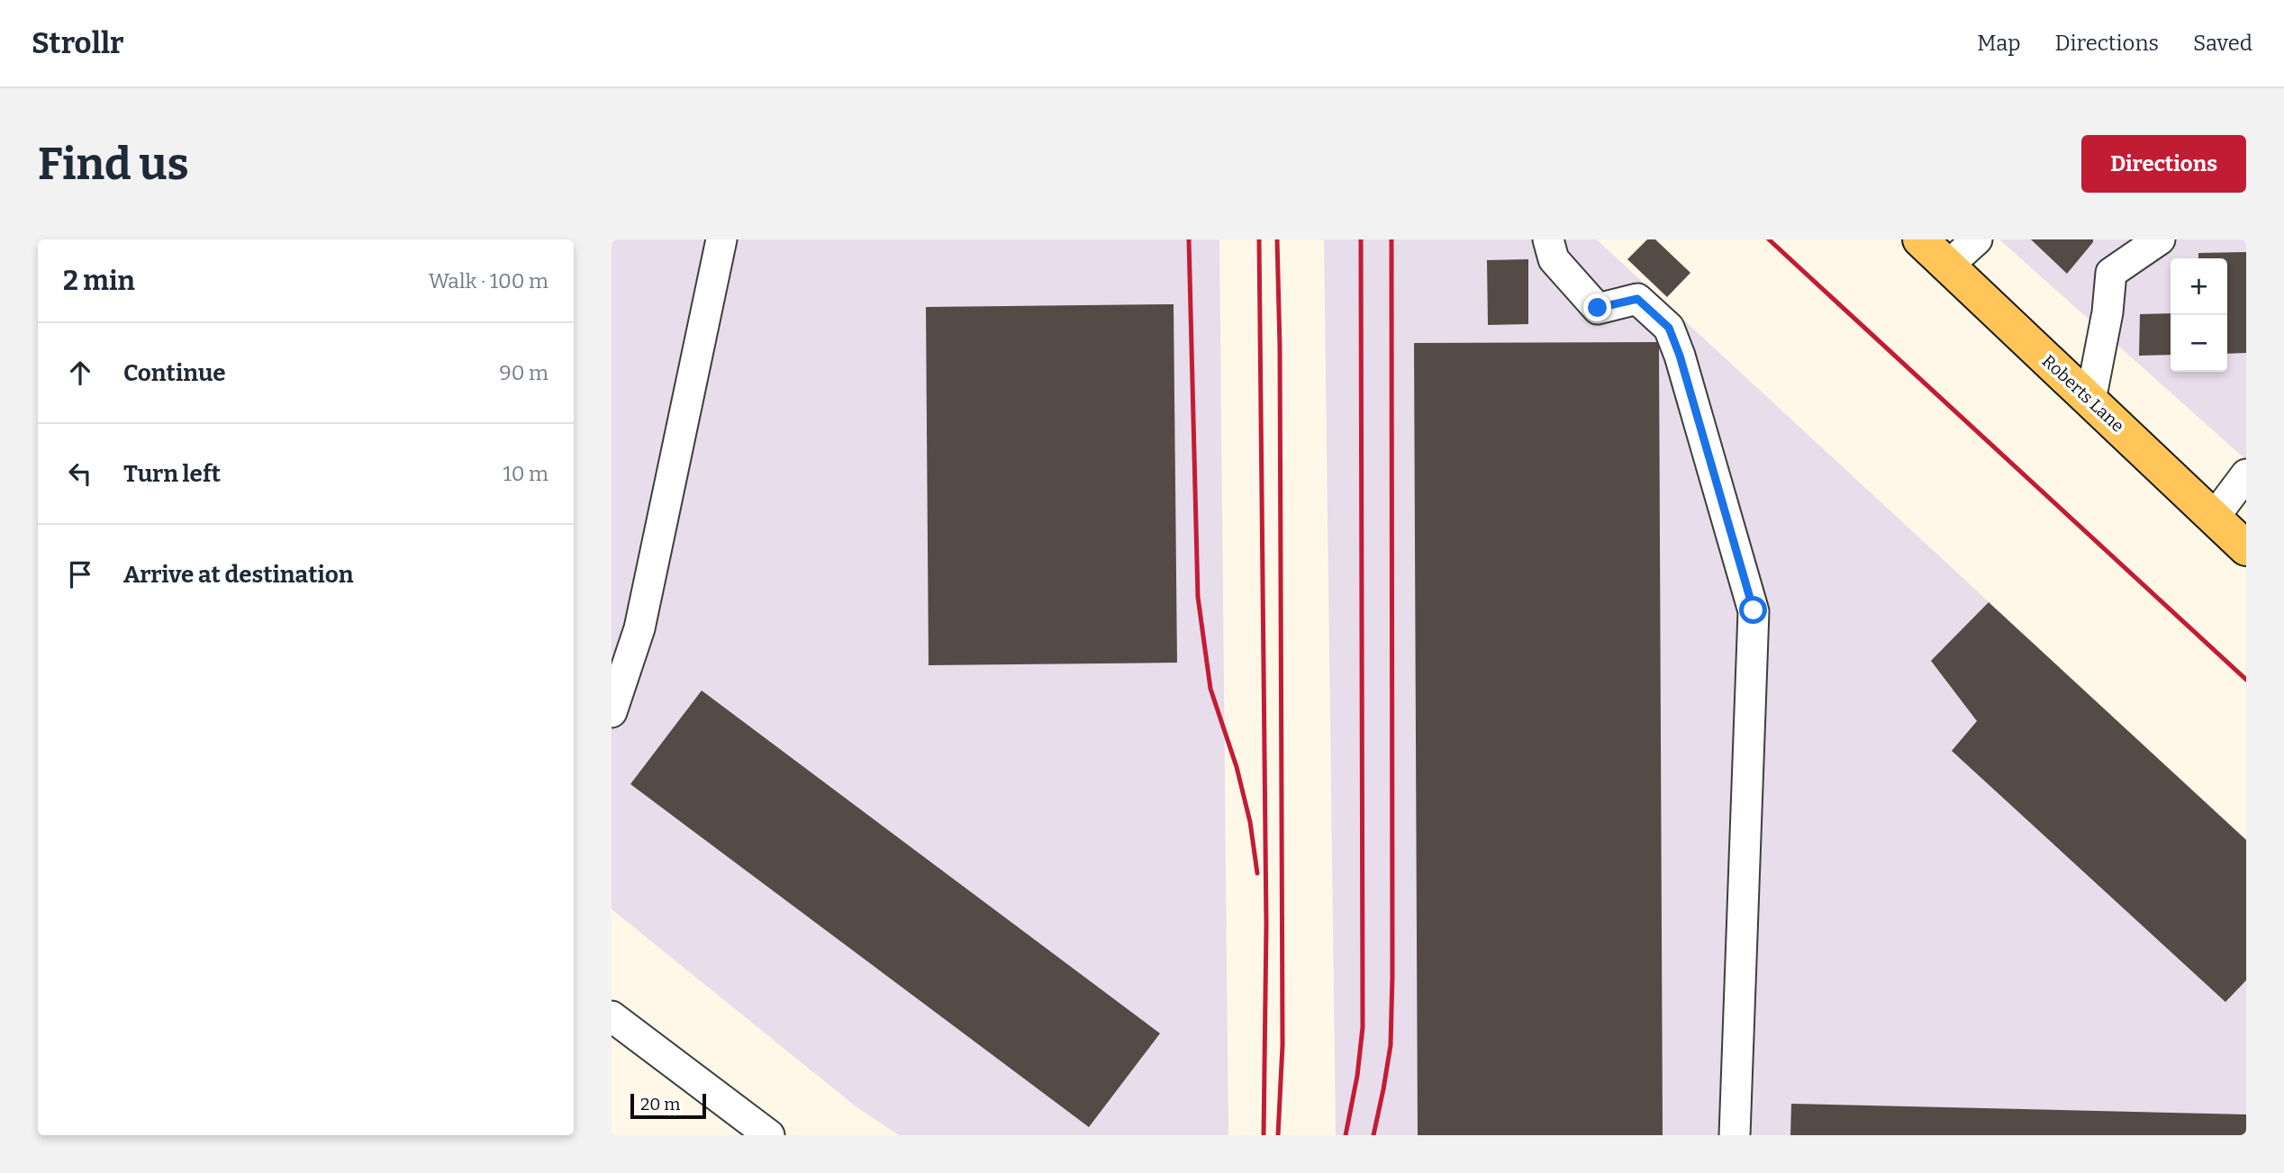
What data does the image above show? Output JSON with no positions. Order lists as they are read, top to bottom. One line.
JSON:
{"streets":{"main road":["Roberts Lane"]},"scale_bar":"20 m","page":{"header":"Strollr","nav":["Map","Directions","Saved"],"buttons":"Directions","title":"Find us","heading":["2 min","Walk · 100 m"],"map_buttons":["+","−"],"list":[["Continue","90 m"],["Turn left","10 m"],"Arrive at destination"],"scale":"20 m"}}
